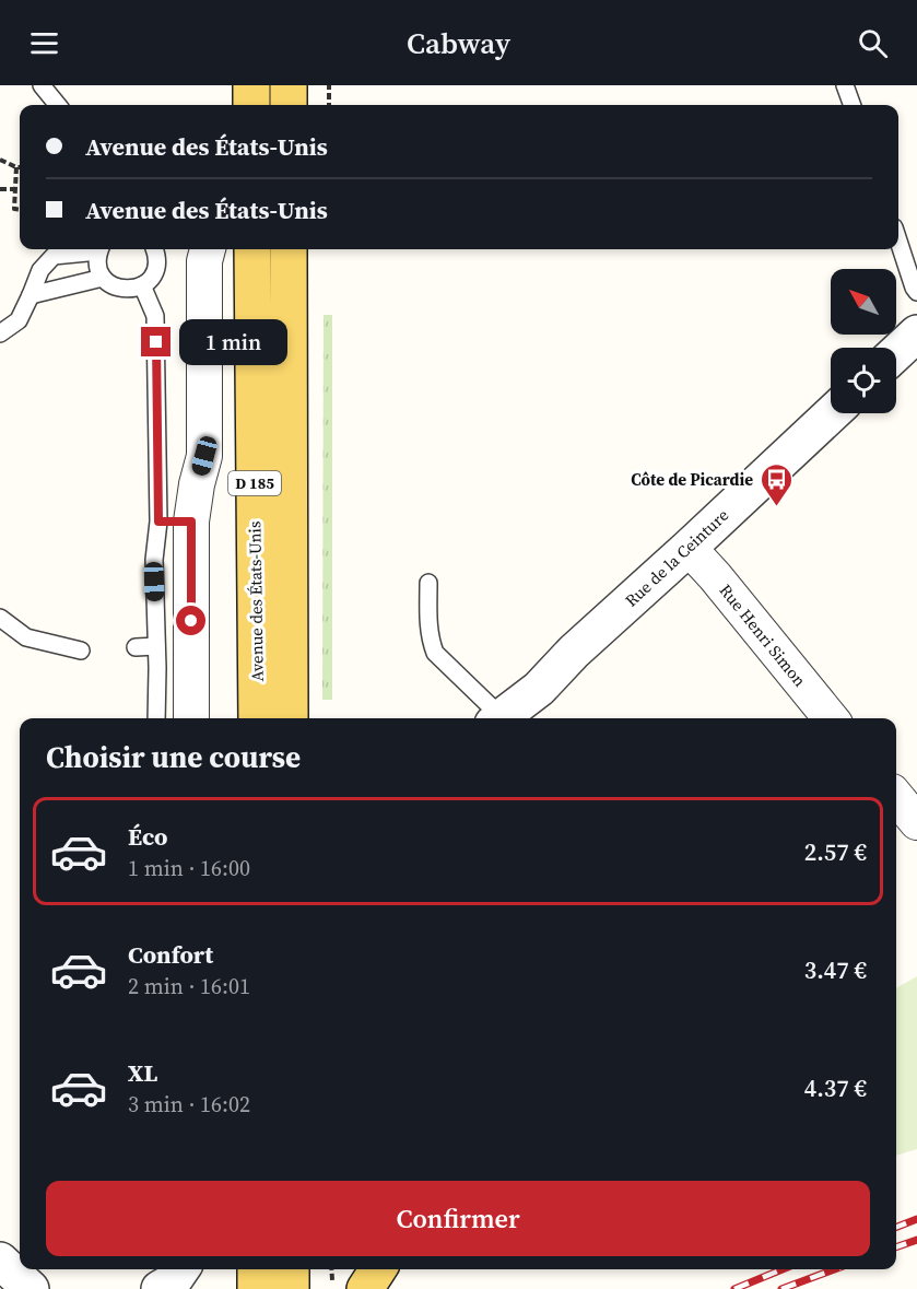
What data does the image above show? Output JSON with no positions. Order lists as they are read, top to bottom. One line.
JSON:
{"streets":{"main road":["D 185","Avenue des États-Unis"],"street":["Rue de la Ceinture","Rue Henri Simon"]},"crossings":[["Rue de la Ceinture","Rue Henri Simon"]],"places":{"bus stop":["Côte de Picardie"]},"north":"top left","page":{"header":"Cabway","banner":["Avenue des États-Unis","Avenue des États-Unis"],"bubble":"1 min","heading":"Choisir une course","list":[{"name":"Éco","note":"1 min · 16:00","value":"2.57 €"},{"name":"Confort","note":"2 min · 16:01","value":"3.47 €"},{"name":"XL","note":"3 min · 16:02","value":"4.37 €"}],"buttons":"Confirmer"}}
